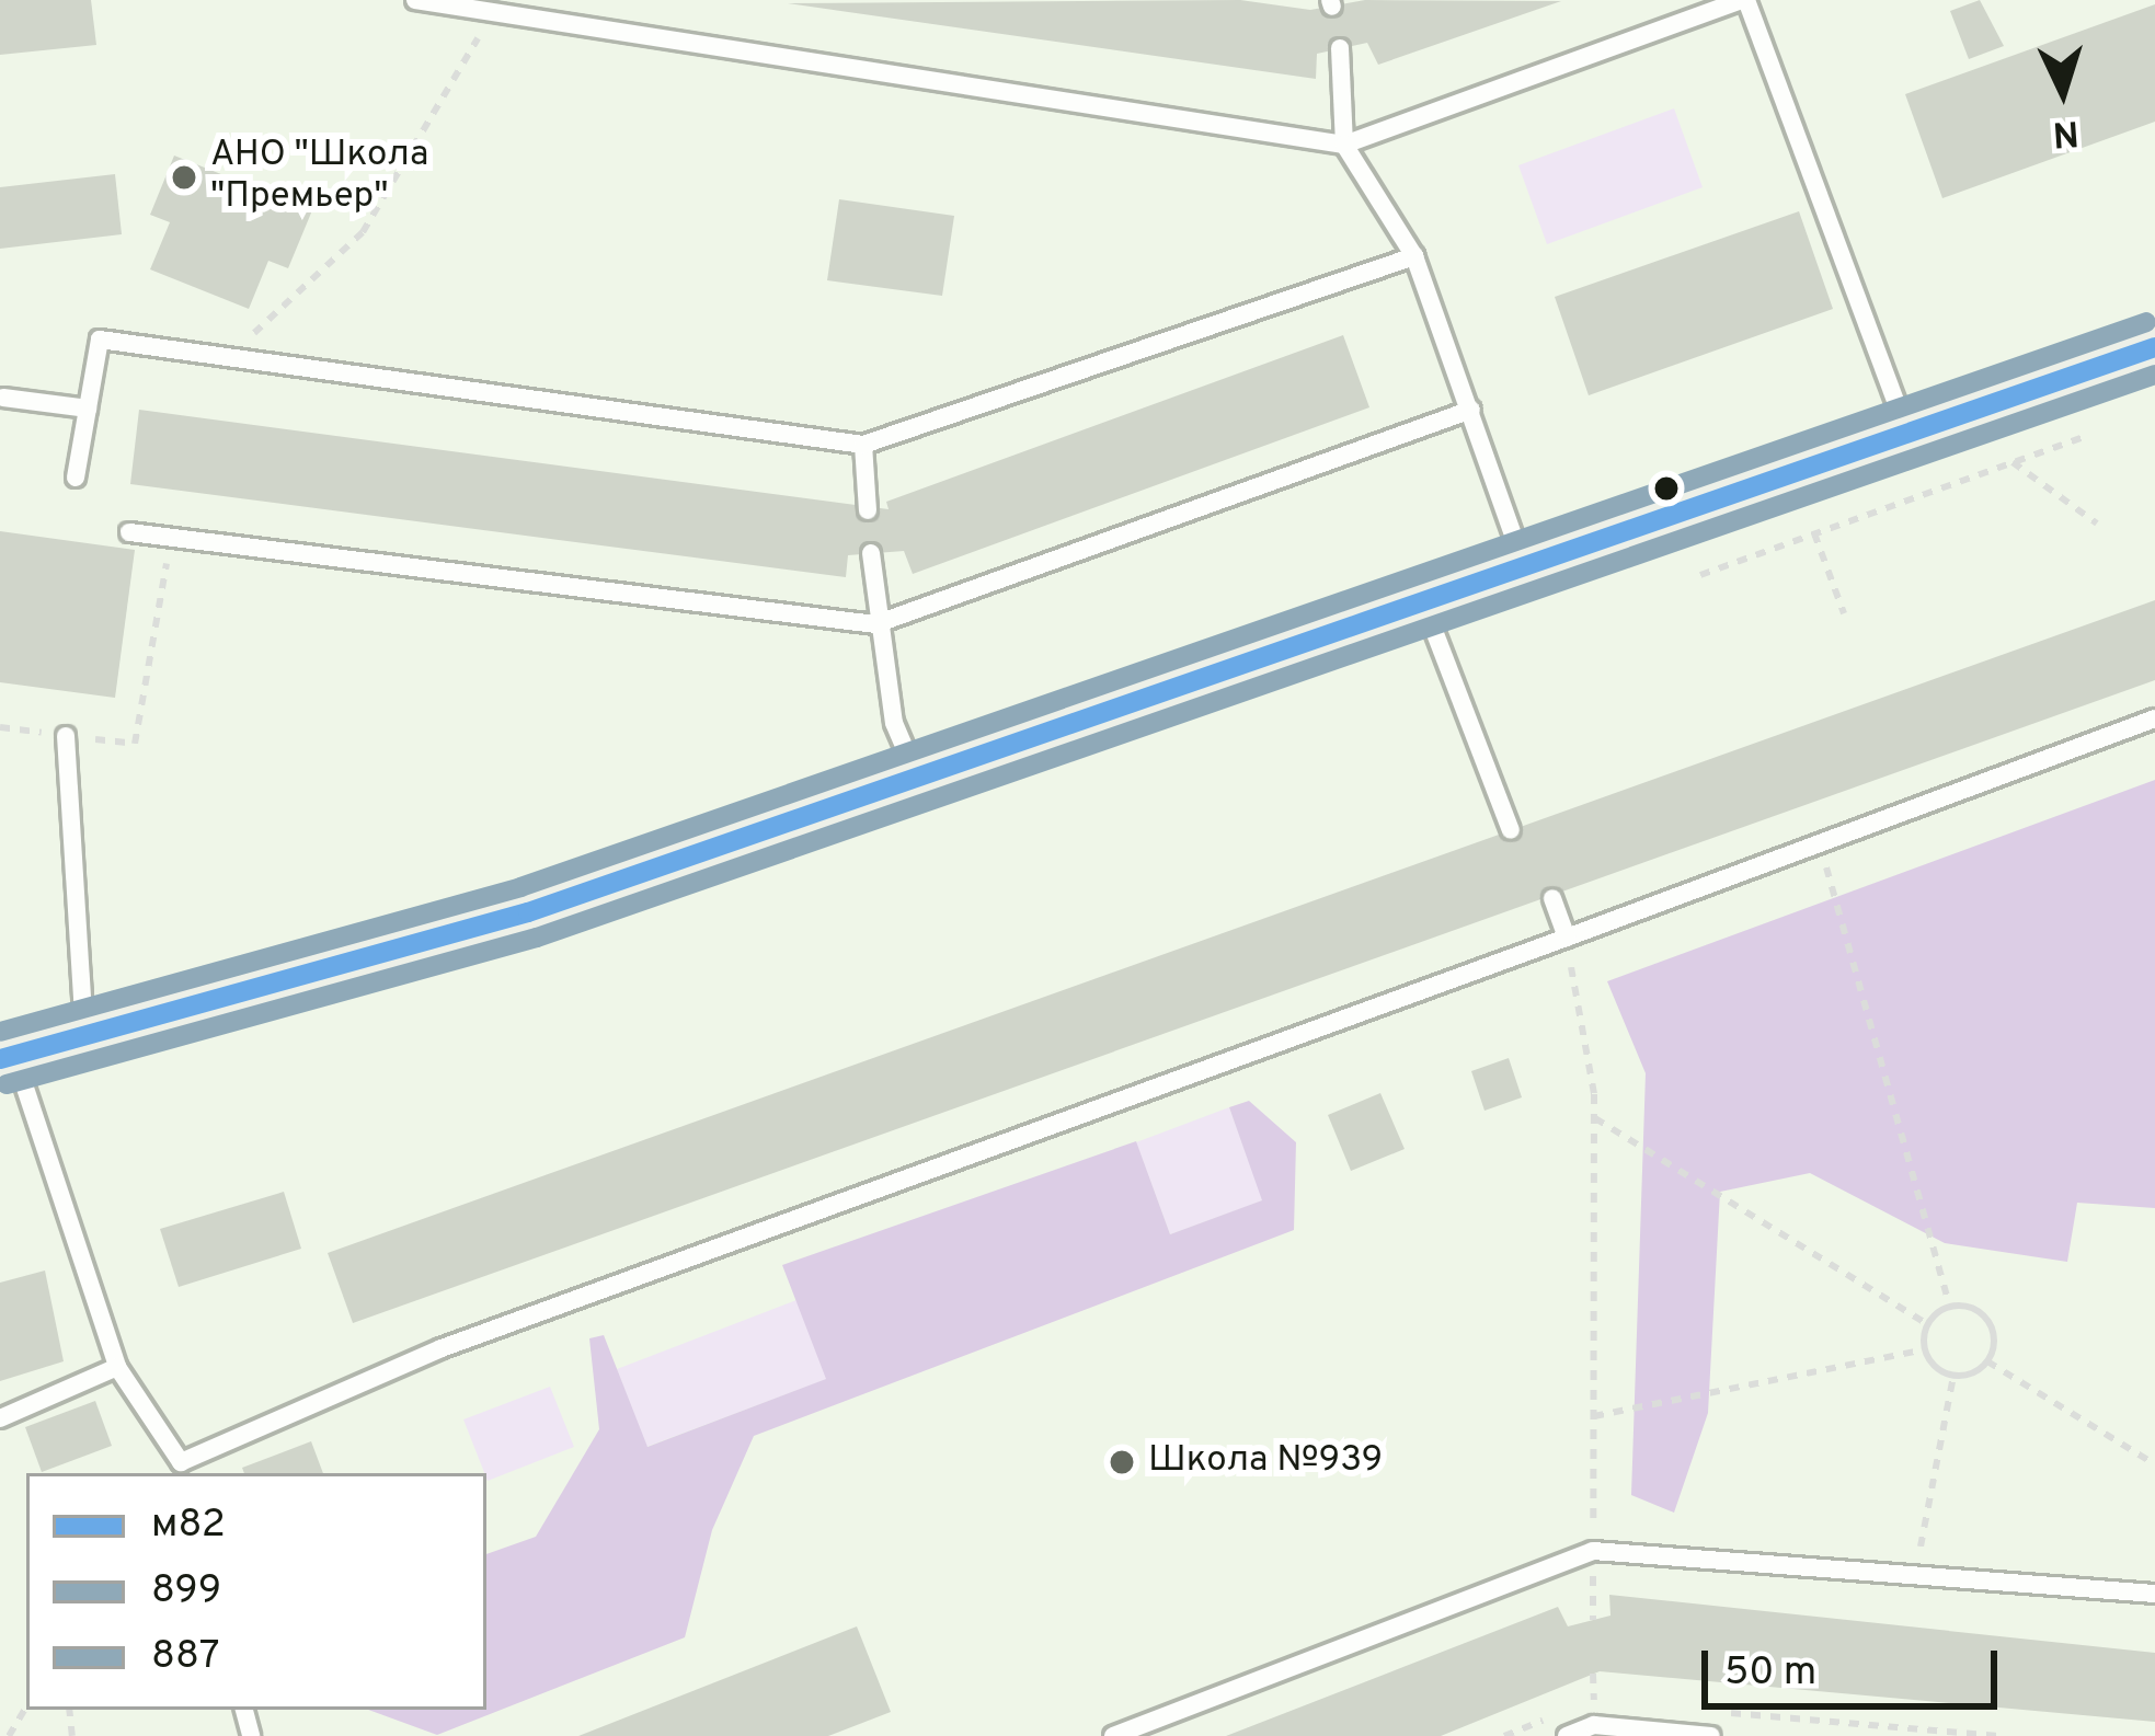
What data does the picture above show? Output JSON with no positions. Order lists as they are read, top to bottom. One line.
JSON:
{"places":["АНО \"Школа \"Премьер\"","Школа №939"],"lines":["transit line 887","transit line м82","transit line 899"],"legend":["м82","899","887"],"scale_bar":"50 m","north":"bottom"}
